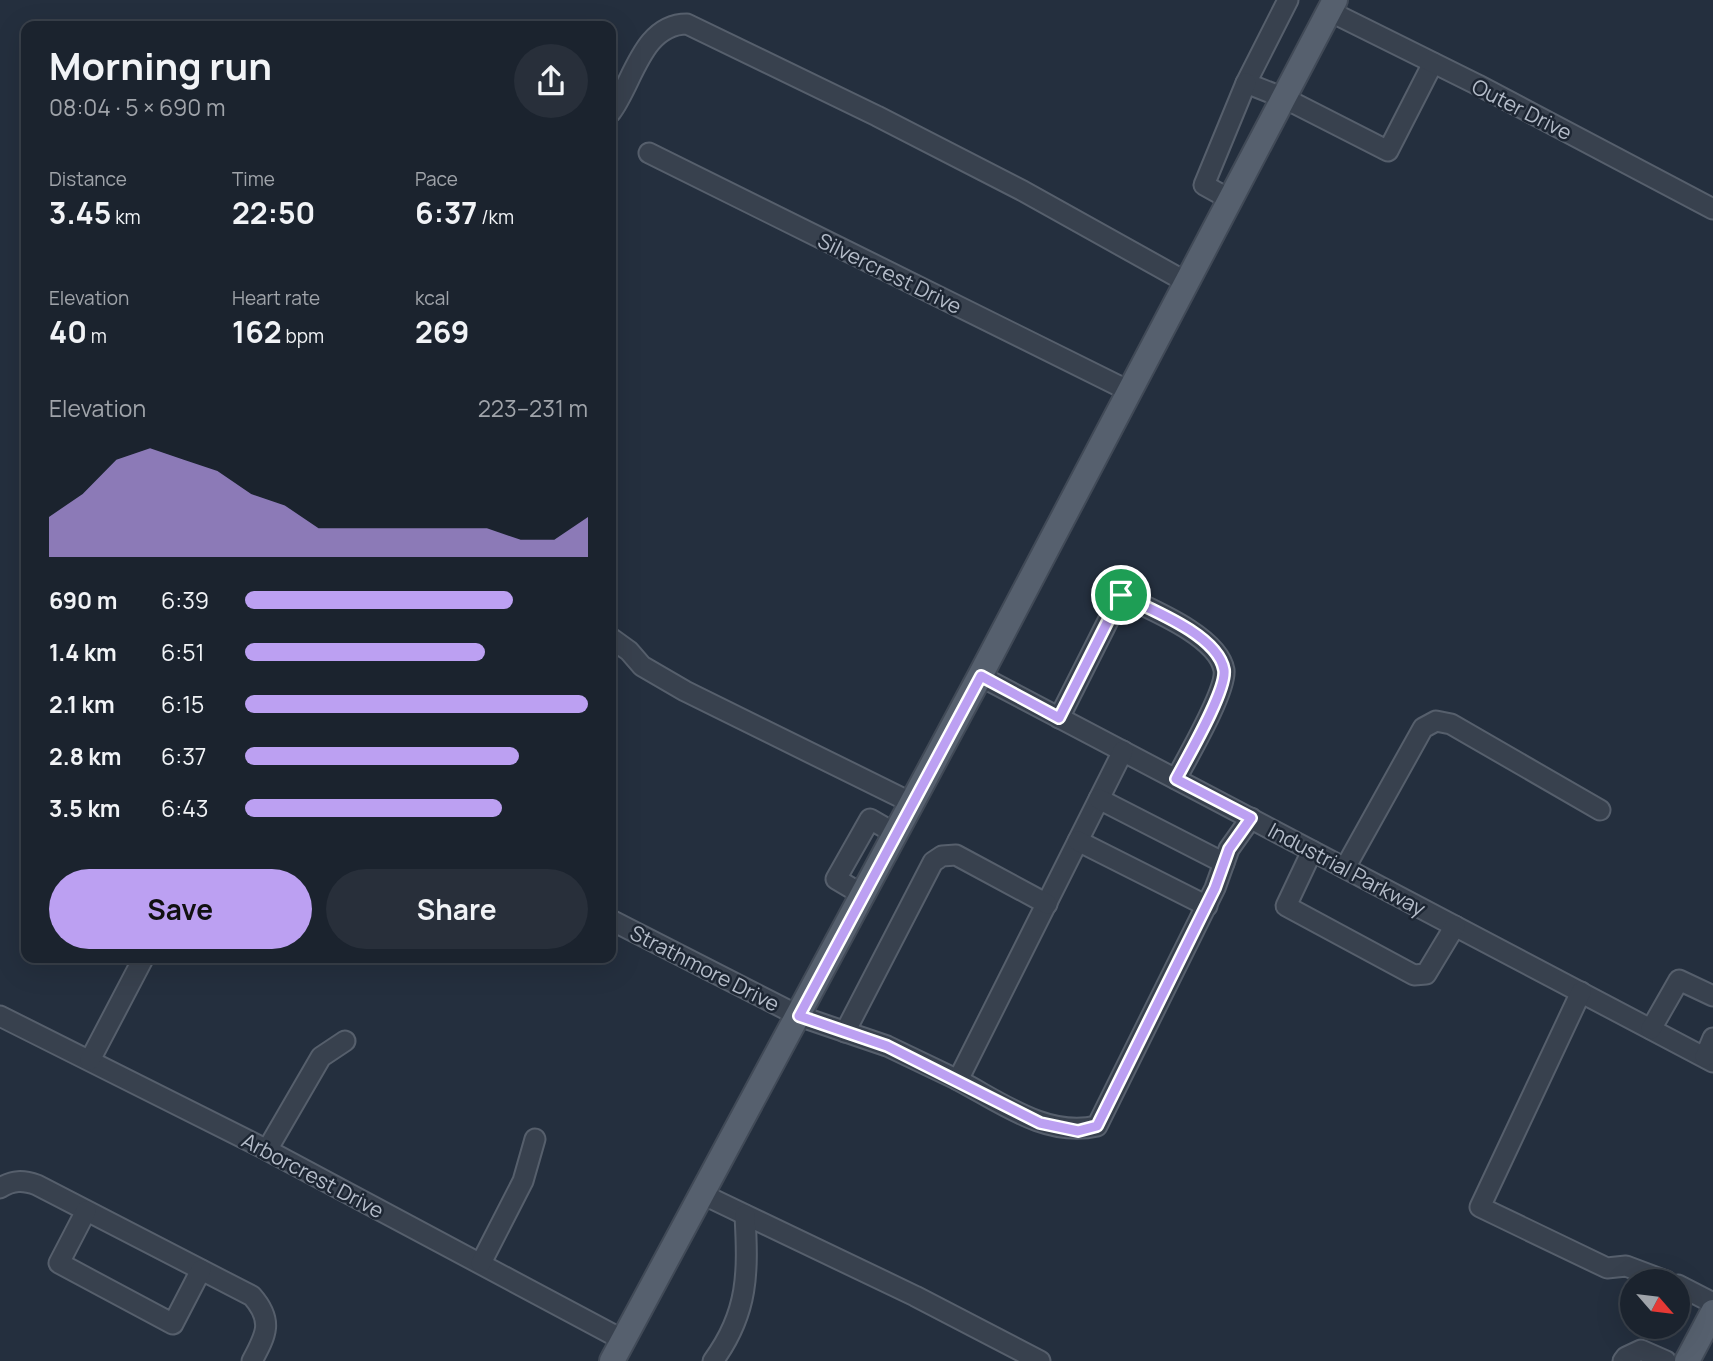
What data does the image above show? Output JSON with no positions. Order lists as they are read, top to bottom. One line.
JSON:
{"streets":{"street":["Outer Drive","Silvercrest Drive","Industrial Parkway","Strathmore Drive","Arborcrest Drive"]},"crossings":[["Industrial Parkway","Strathmore Drive"]],"north":"bottom right","page":{"heading":["Morning run","08:04 · 5 × 690 m"],"stats":[["Distance","3.45 km"],["Time","22:50"],["Pace","6:37 /km"],["Elevation","40 m"],["Heart rate","162 bpm"],["kcal","269"]],"chart":["Elevation","223–231 m"],"list":[{"name":"690 m","note":"6:39"},{"name":"1.4 km","note":"6:51"},{"name":"2.1 km","note":"6:15"},{"name":"2.8 km","note":"6:37"},{"name":"3.5 km","note":"6:43"}],"buttons":["Save","Share"]}}
